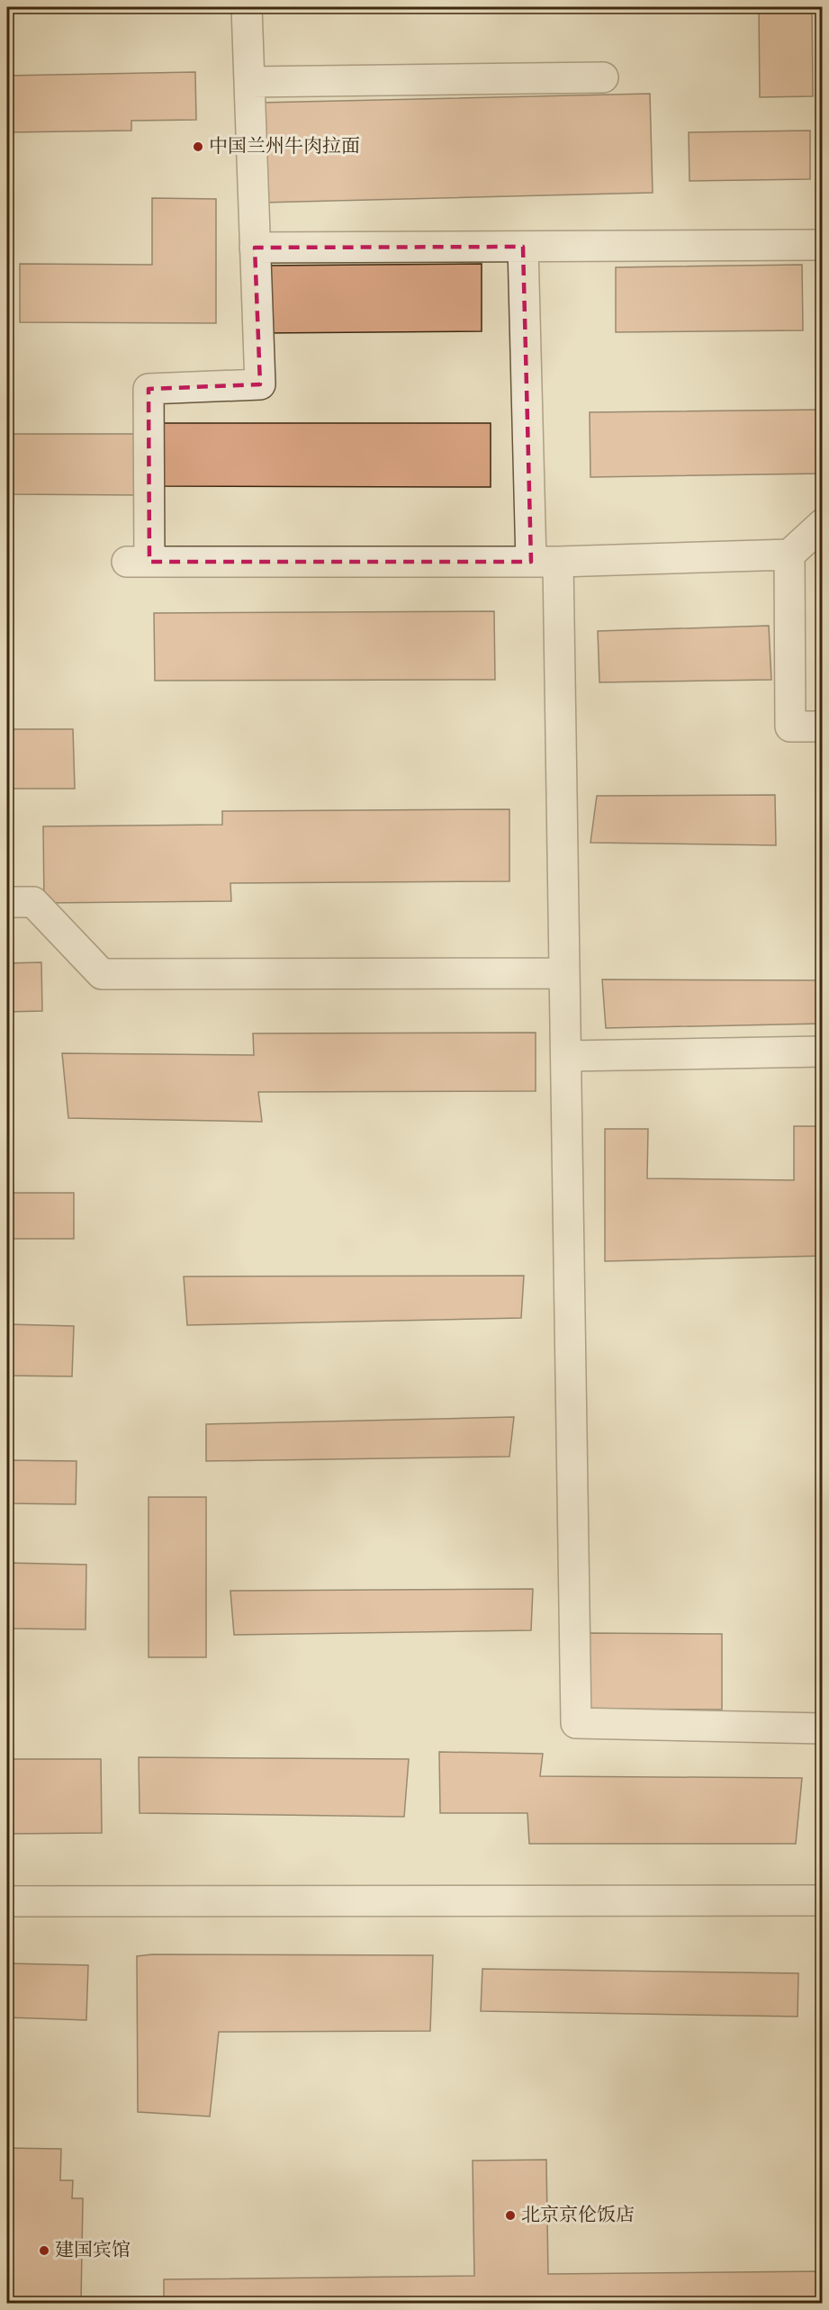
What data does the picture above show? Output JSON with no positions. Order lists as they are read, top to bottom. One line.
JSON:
{"places":["中国兰州牛肉拉面","北京京伦饭店","建国宾馆"]}
